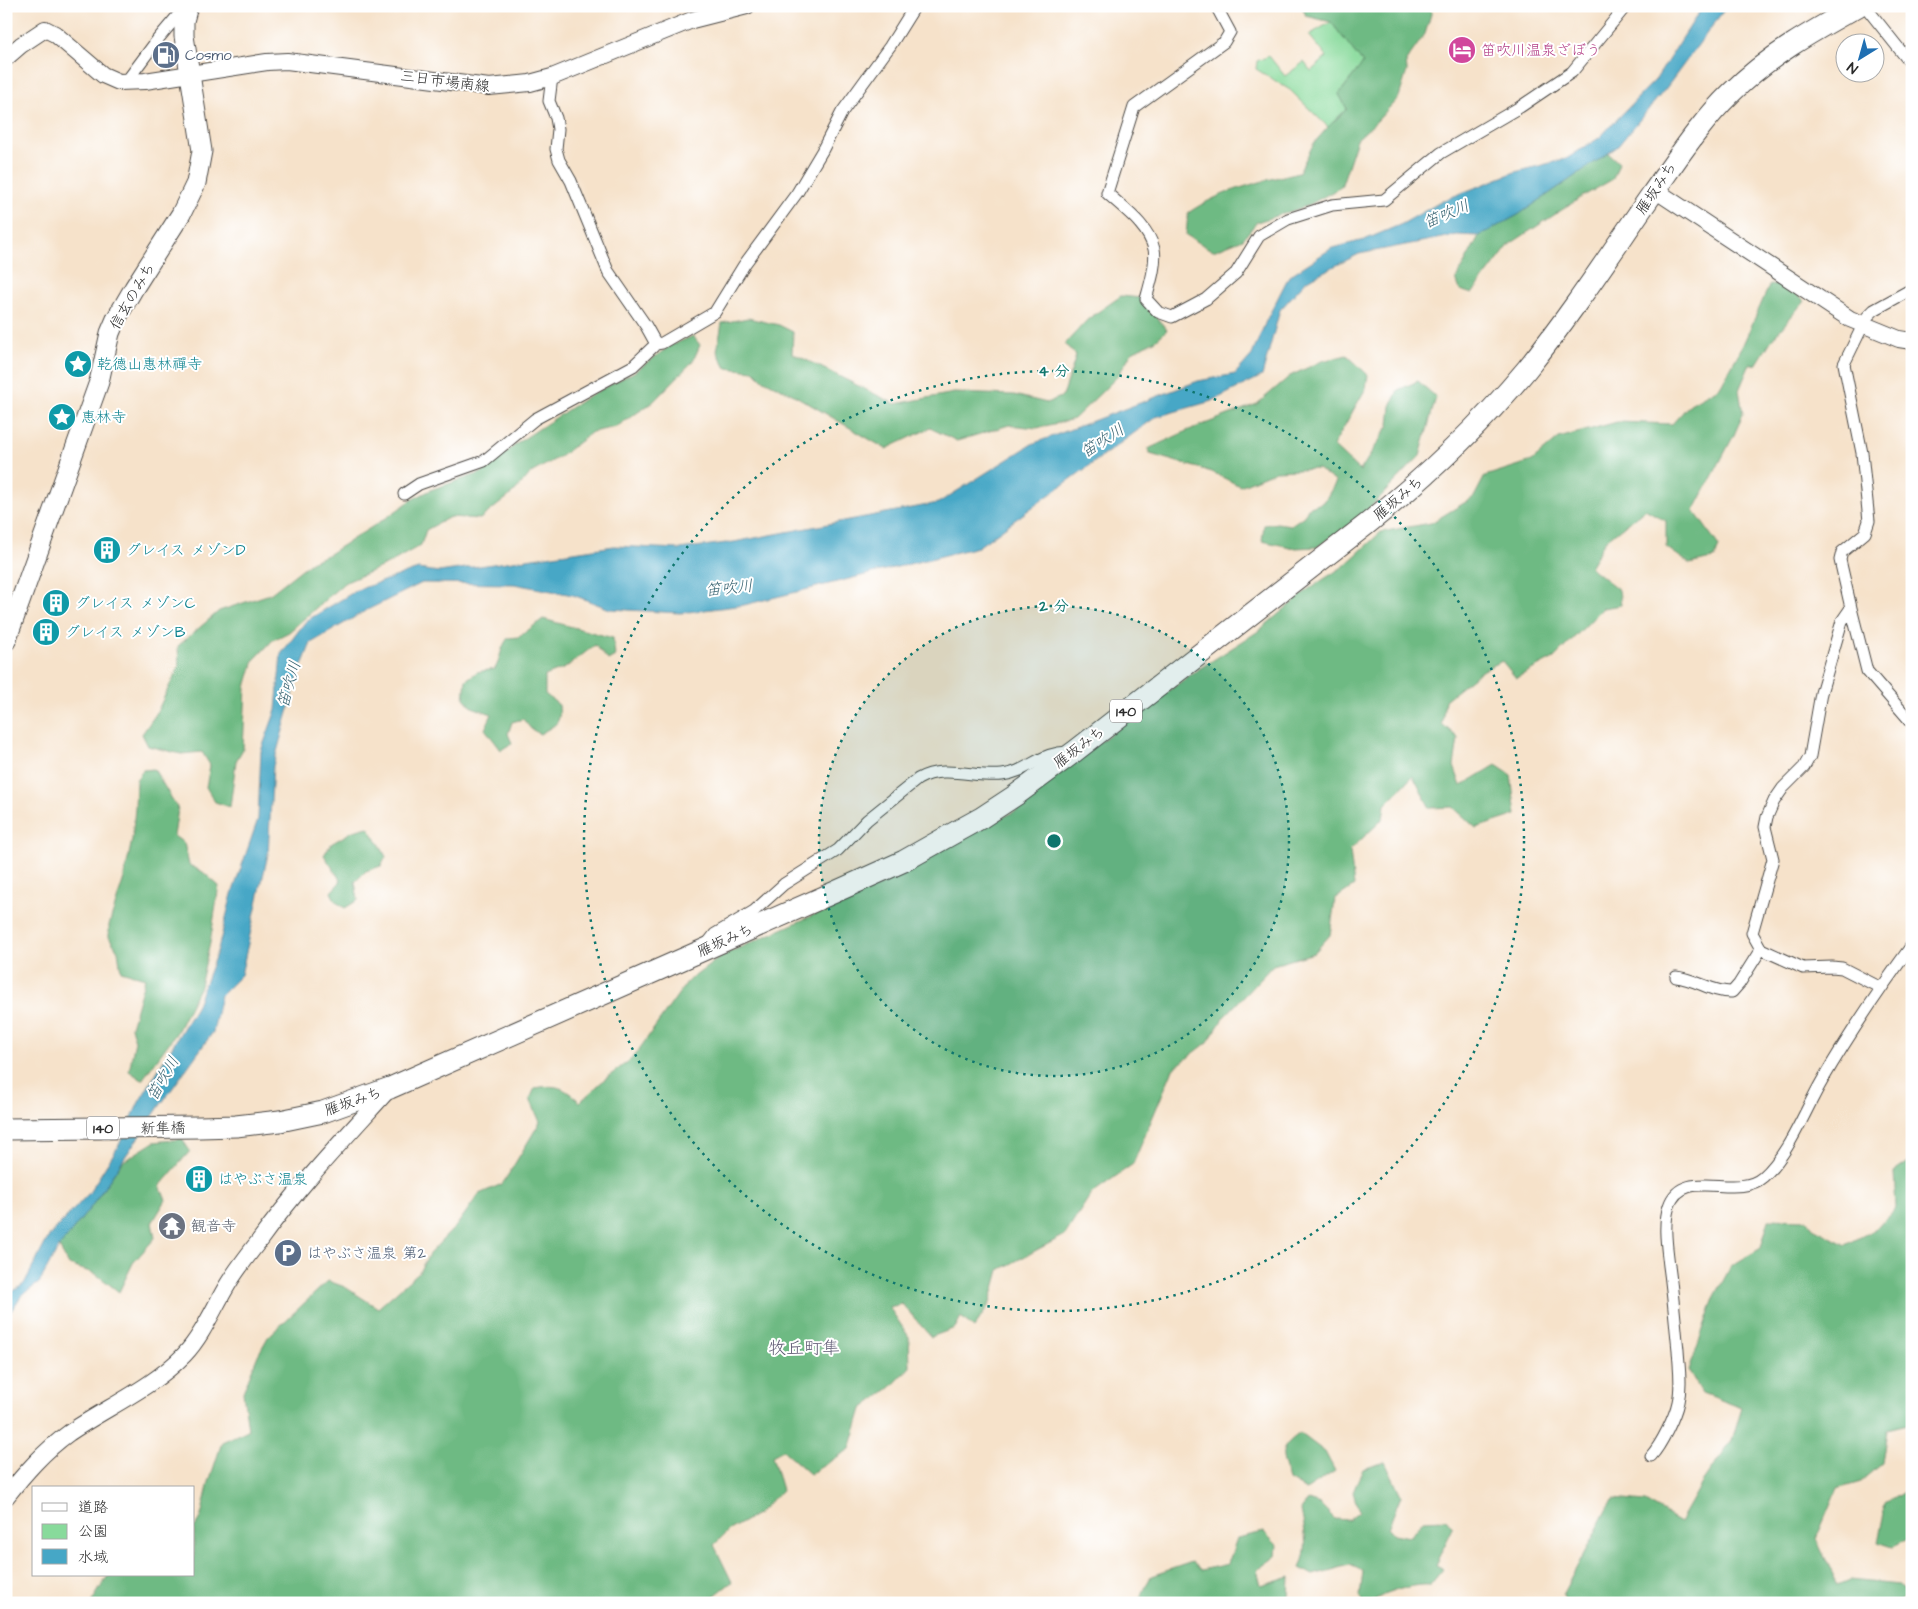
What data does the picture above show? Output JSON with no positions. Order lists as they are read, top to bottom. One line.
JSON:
{"streets":{"highway":["雁坂みち","140","新隼橋"],"main road":["信玄のみち"],"street":["三日市場南線"]},"crossings":[["三日市場南線","信玄のみち"],["雁坂みち","新隼橋"]],"districts":["牧丘町隼"],"water":["笛吹川"],"places":{"hotel":["笛吹川温泉ざぼう"],"fuel station":["Cosmo"],"place":["乾德山惠林禪寺","恵林寺"],"building":["グレイス メゾンD","グレイス メゾンC","グレイス メゾンB","はやぶさ温泉"],"temple":["観音寺"],"parking":["はやぶさ温泉 第2"]},"legend":["道路","公園","水域"],"north":"bottom left","rings":["4 分","2 分"]}
